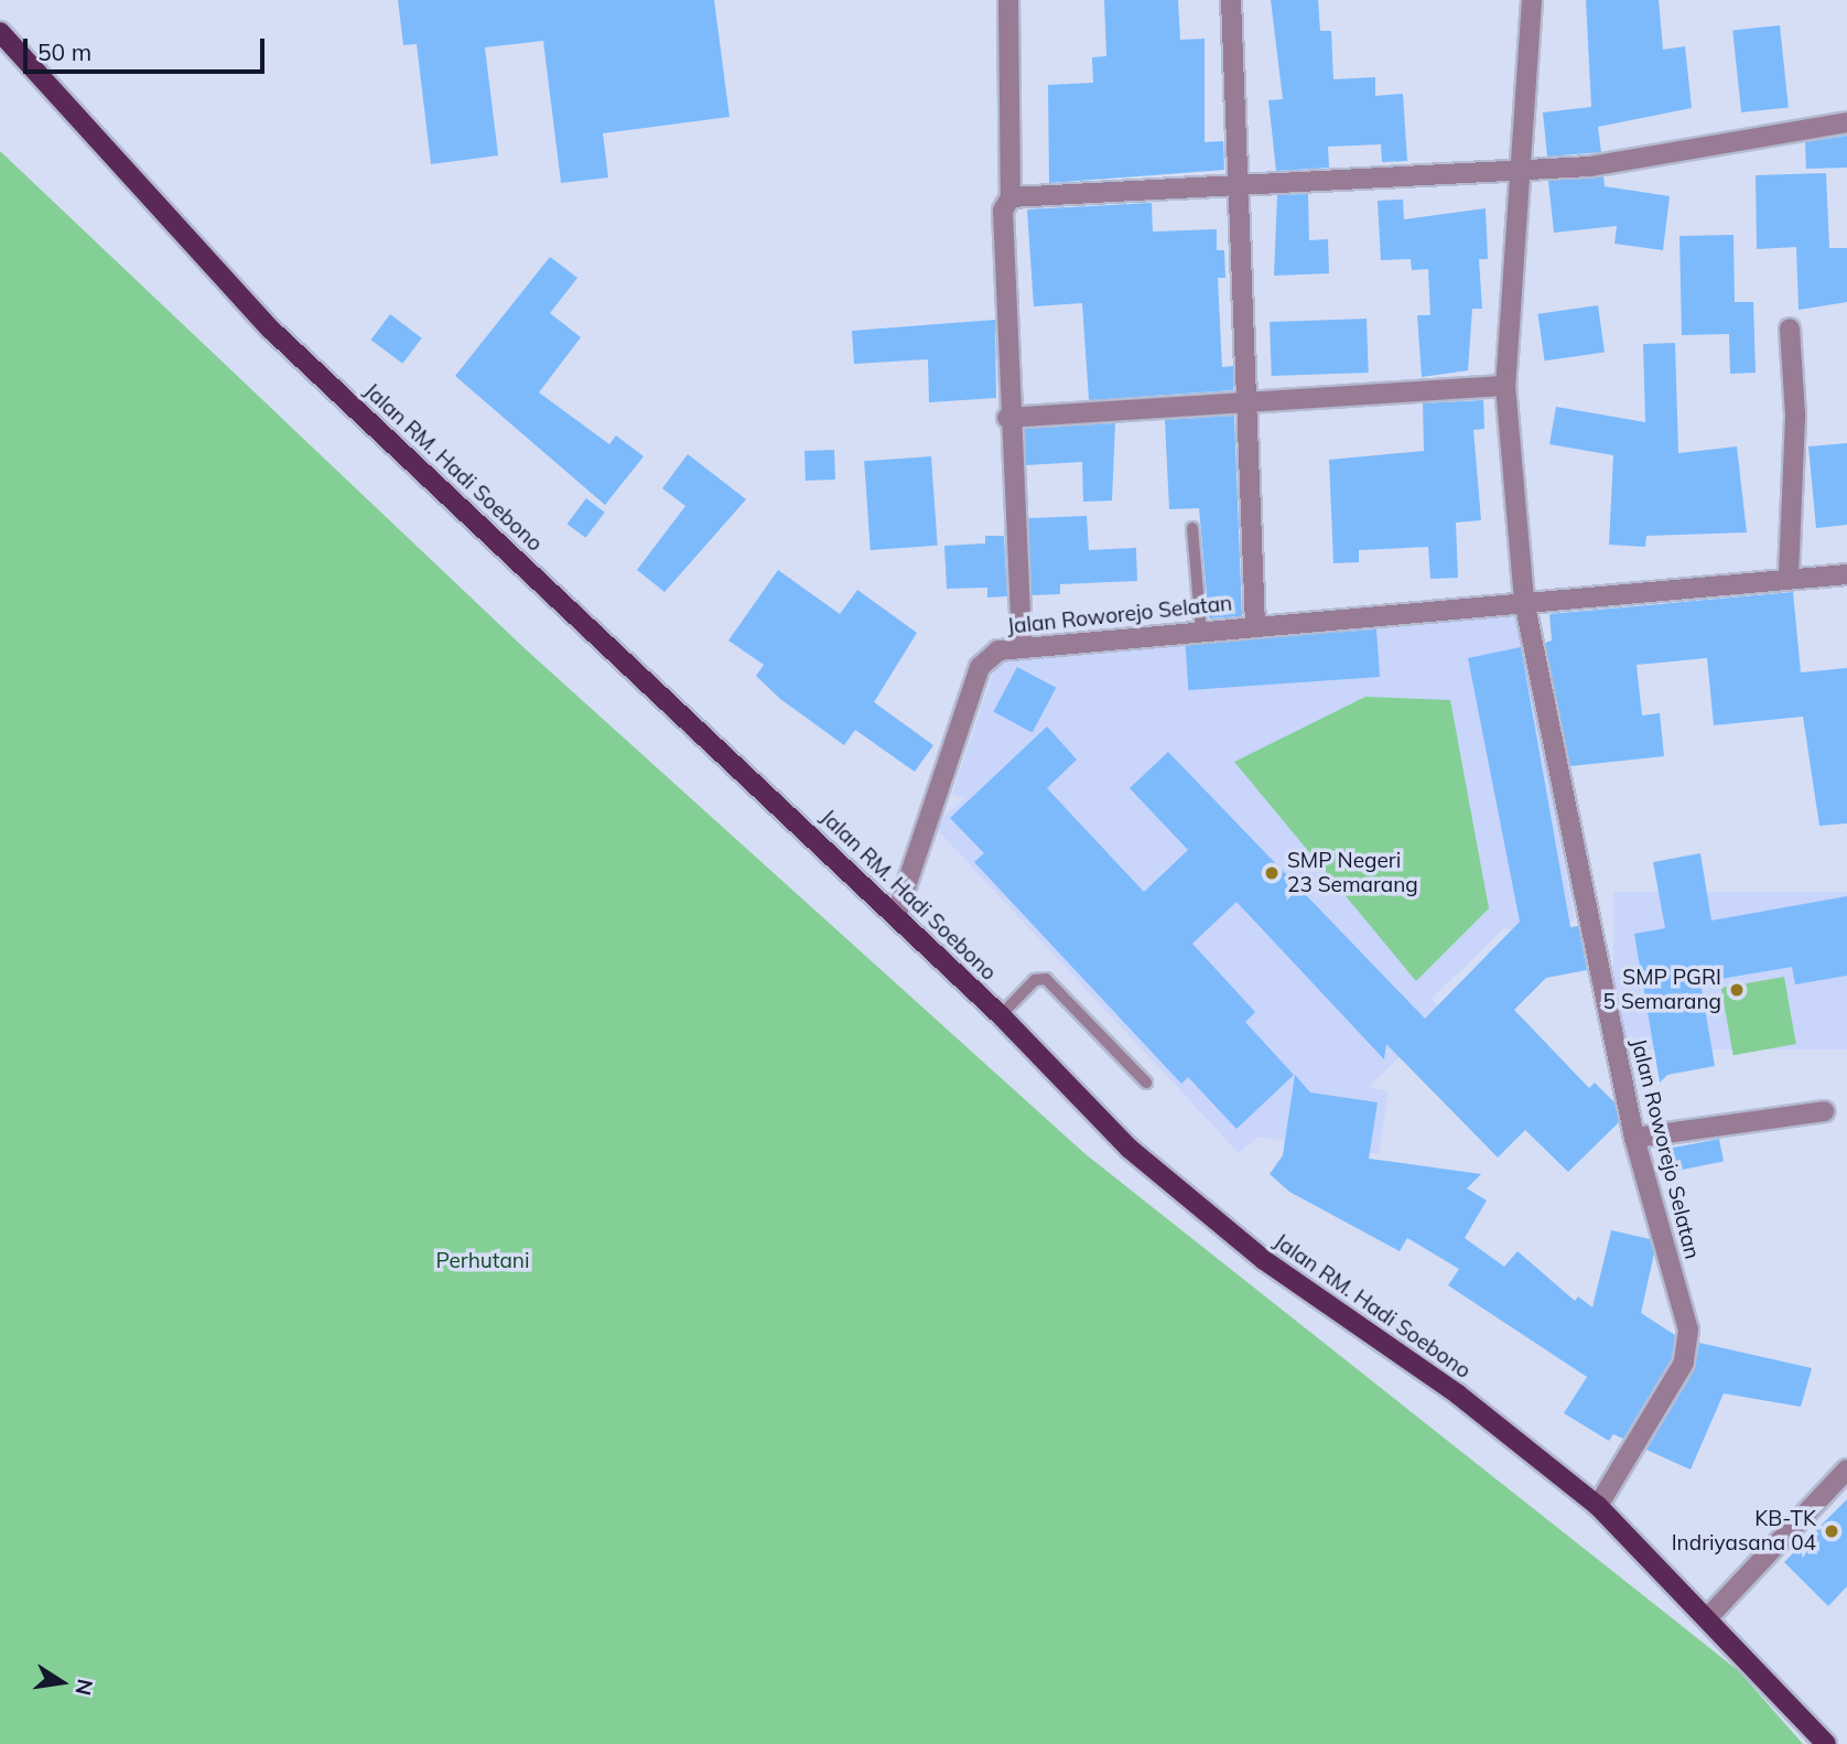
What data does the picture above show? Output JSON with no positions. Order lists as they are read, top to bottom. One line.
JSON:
{"streets":{"main road":["Jalan RM. Hadi Soebono"],"street":["Jalan Roworejo Selatan"]},"crossings":[["Jalan RM. Hadi Soebono","Jalan Roworejo Selatan"]],"parks":["Perhutani"],"places":["SMP Negeri 23 Semarang","SMP PGRI 5 Semarang","KB-TK Indriyasana 04"],"scale_bar":"50 m","north":"right"}
